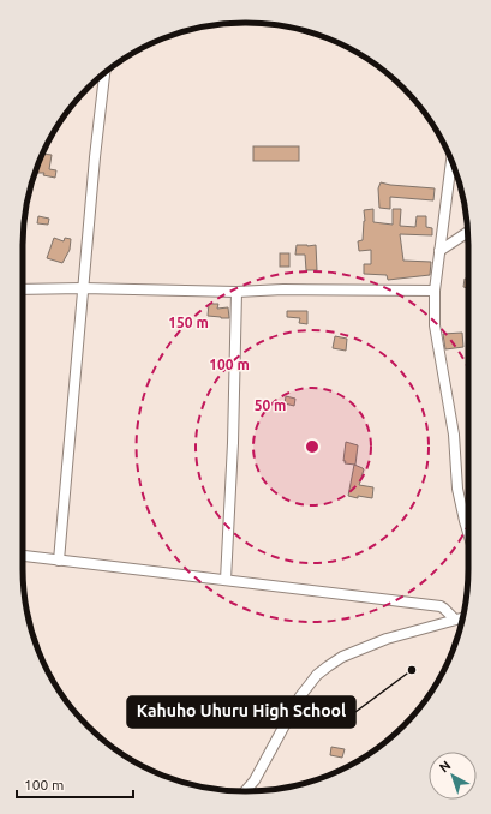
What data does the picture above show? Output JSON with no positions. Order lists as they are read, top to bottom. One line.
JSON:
{"places":["Kahuho Uhuru High School"],"scale_bar":"100 m","north":"top left","rings":["150 m","100 m","50 m"]}
